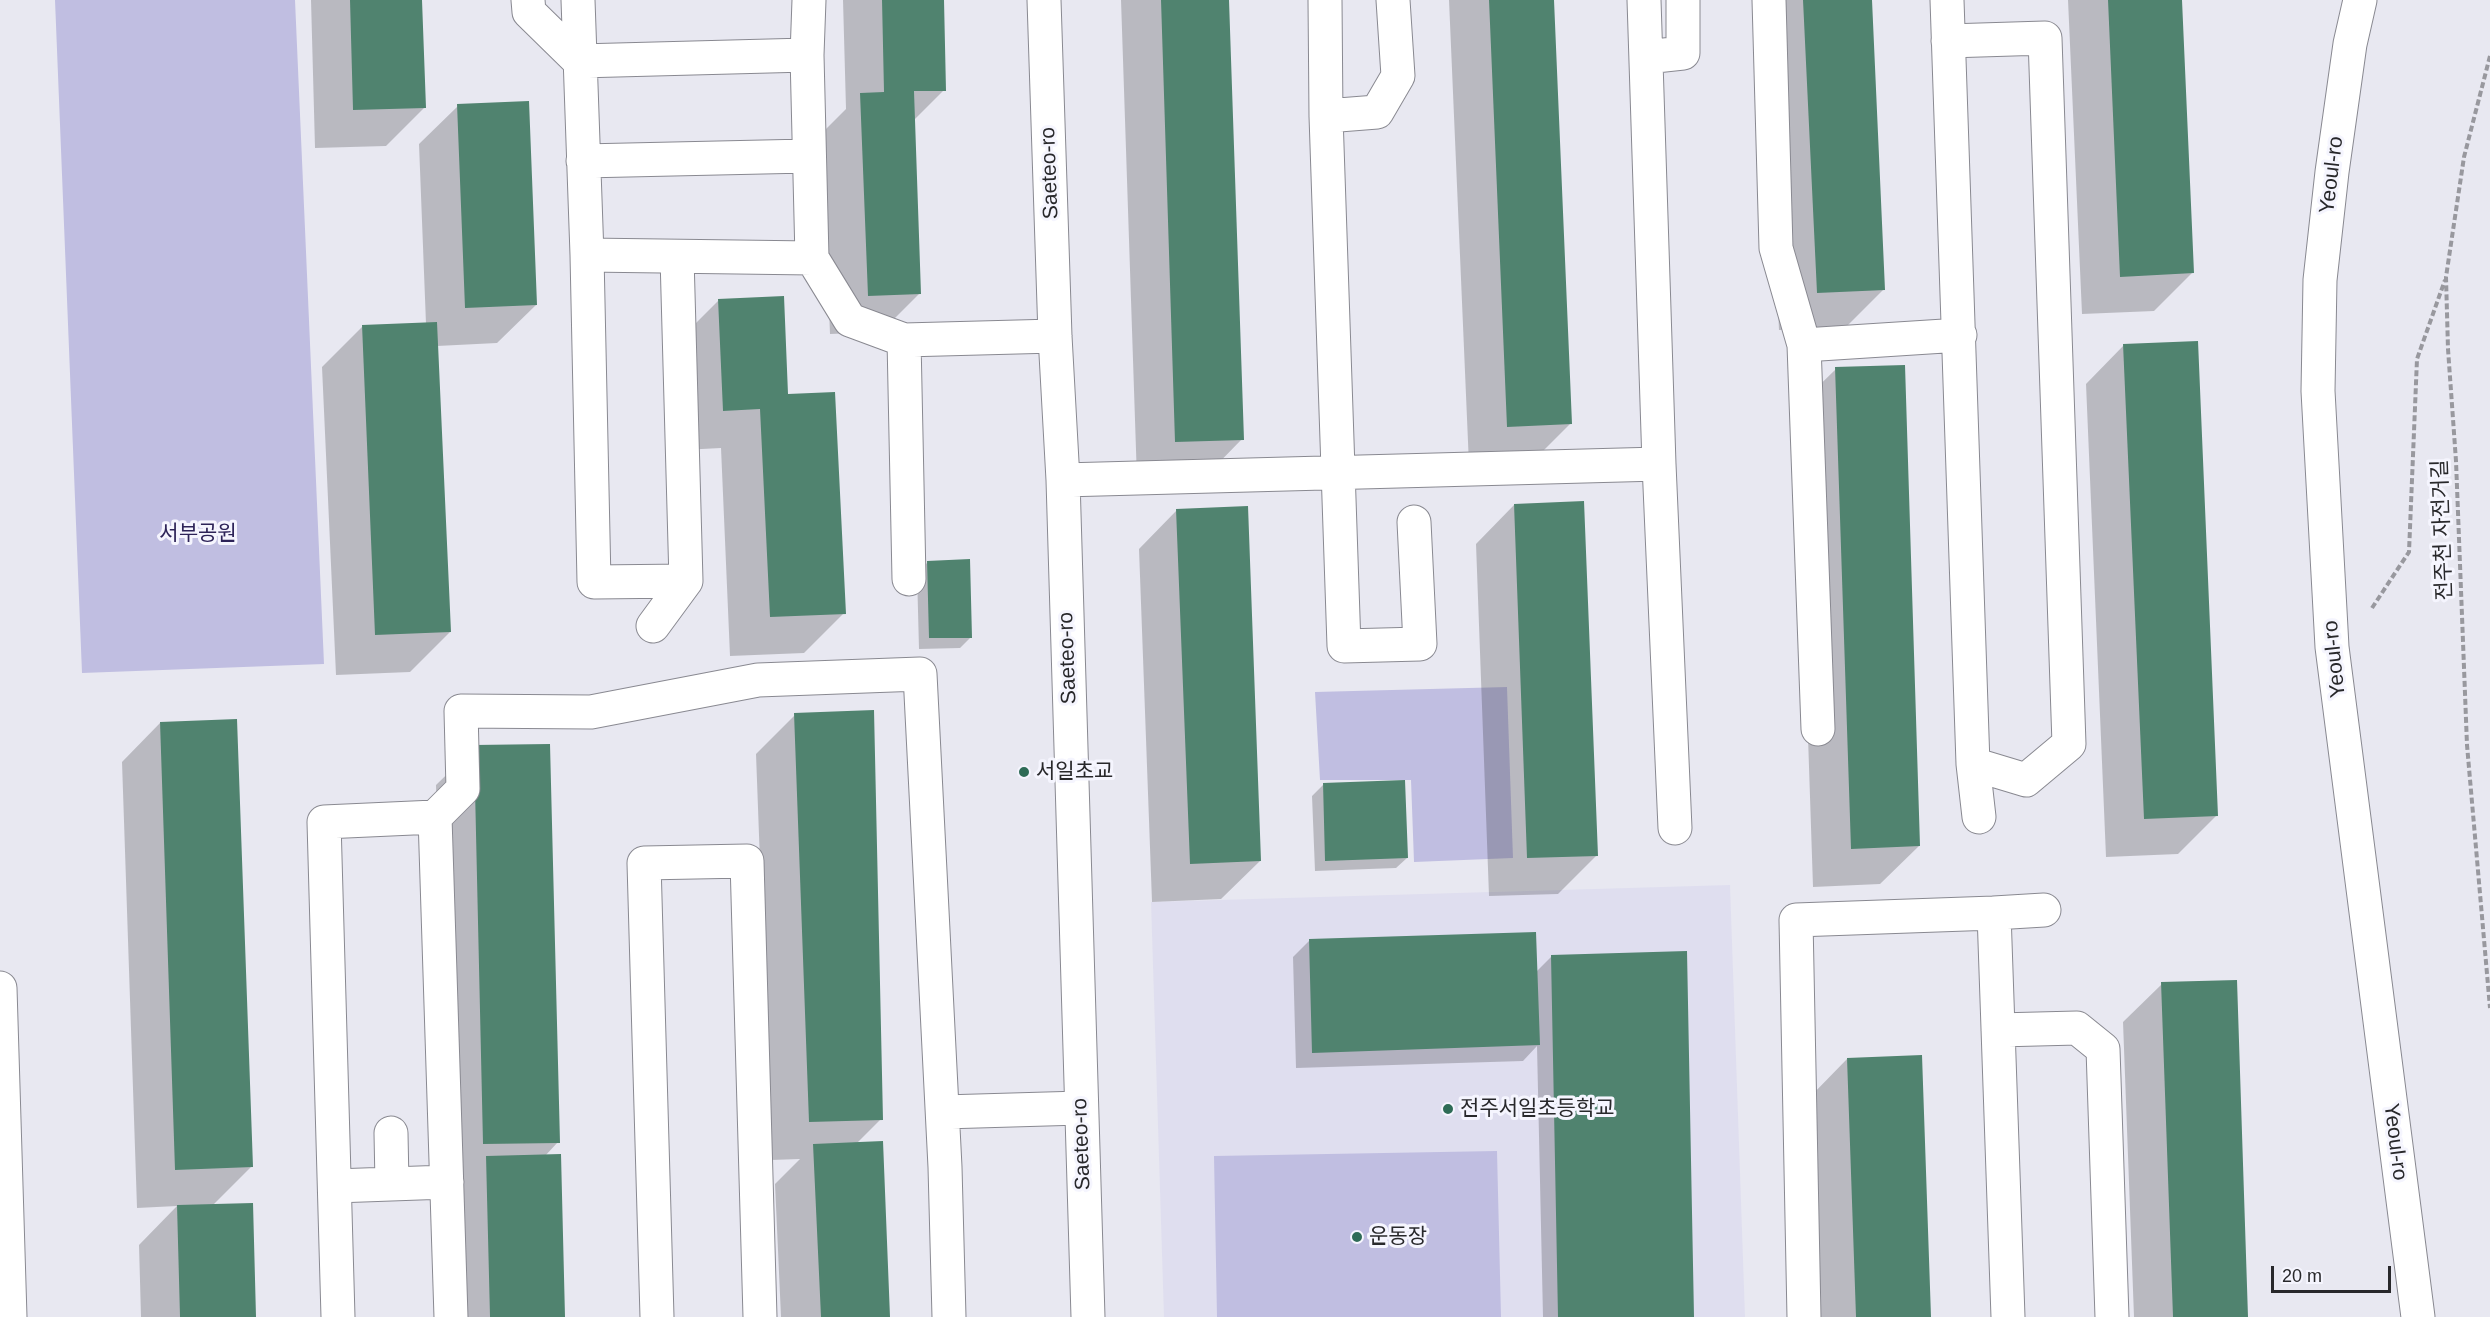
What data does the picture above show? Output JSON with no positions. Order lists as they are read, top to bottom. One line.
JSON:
{"streets":{"street":["Saeteo-ro","Yeoul-ro"],"path":["전주천 자전거길"]},"parks":["서부공원"],"places":["서일초교","전주서일초등학교","운동장"],"scale_bar":"20 m"}
